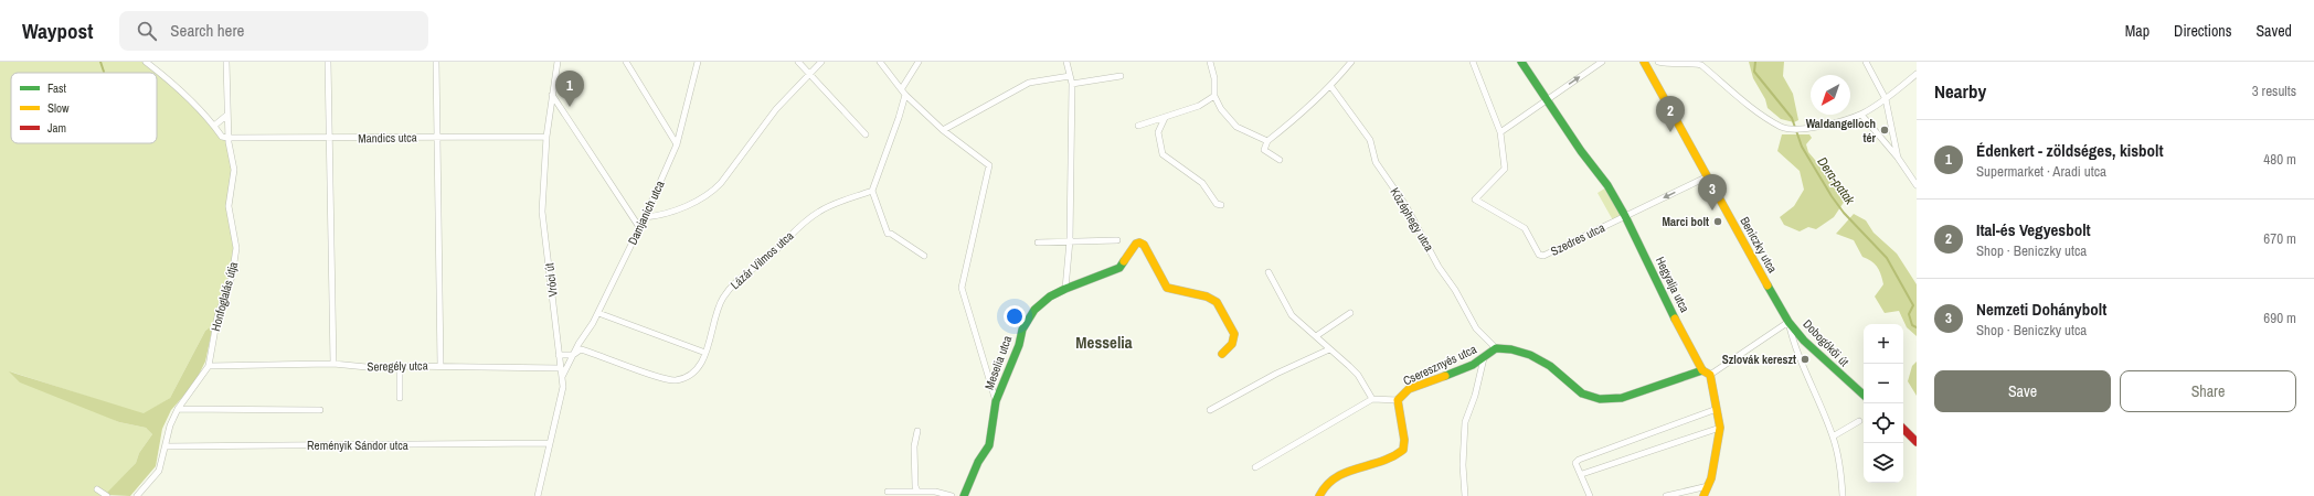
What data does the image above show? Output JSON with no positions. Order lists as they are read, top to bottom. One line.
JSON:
{"streets":{"street":["Mandics utca","Damjanich utca","Középhegy utca","Szedres utca","Beniczky utca","Lázár Vilmos utca","Vróci út","Hegyalja utca","Honfoglalás útja","Dobogókői út","Meselia utca","Cseresznyés utca","Seregély utca","Reményik Sándor utca"]},"crossings":[["Mandics utca","Vróci út"],["Mandics utca","Honfoglalás útja"],["Damjanich utca","Lázár Vilmos utca"],["Damjanich utca","Vróci út"],["Középhegy utca","Cseresznyés utca"],["Szedres utca","Beniczky utca"],["Szedres utca","Hegyalja utca"],["Beniczky utca","Dobogókői út"],["Vróci út","Seregély utca"],["Vróci út","Reményik Sándor utca"],["Honfoglalás útja","Seregély utca"],["Honfoglalás útja","Reményik Sándor utca"]],"districts":["Messelia"],"water":["Dera-patak"],"places":["Waldangelloch tér","Marci bolt","Szlovák kereszt"],"legend":["Fast","Slow","Jam"],"north":"bottom left","page":{"header":"Waypost","search":"Search here","nav":["Map","Directions","Saved"],"heading":["Nearby","3 results"],"pins":["1","2","3"],"list":[{"mark":"1","name":"Édenkert - zöldséges, kisbolt","note":"Supermarket · Aradi utca","value":"480 m"},{"mark":"2","name":"Ital-és Vegyesbolt","note":"Shop · Beniczky utca","value":"670 m"},{"mark":"3","name":"Nemzeti Dohánybolt","note":"Shop · Beniczky utca","value":"690 m"}],"map_buttons":["+","−"],"buttons":["Save","Share"]}}
